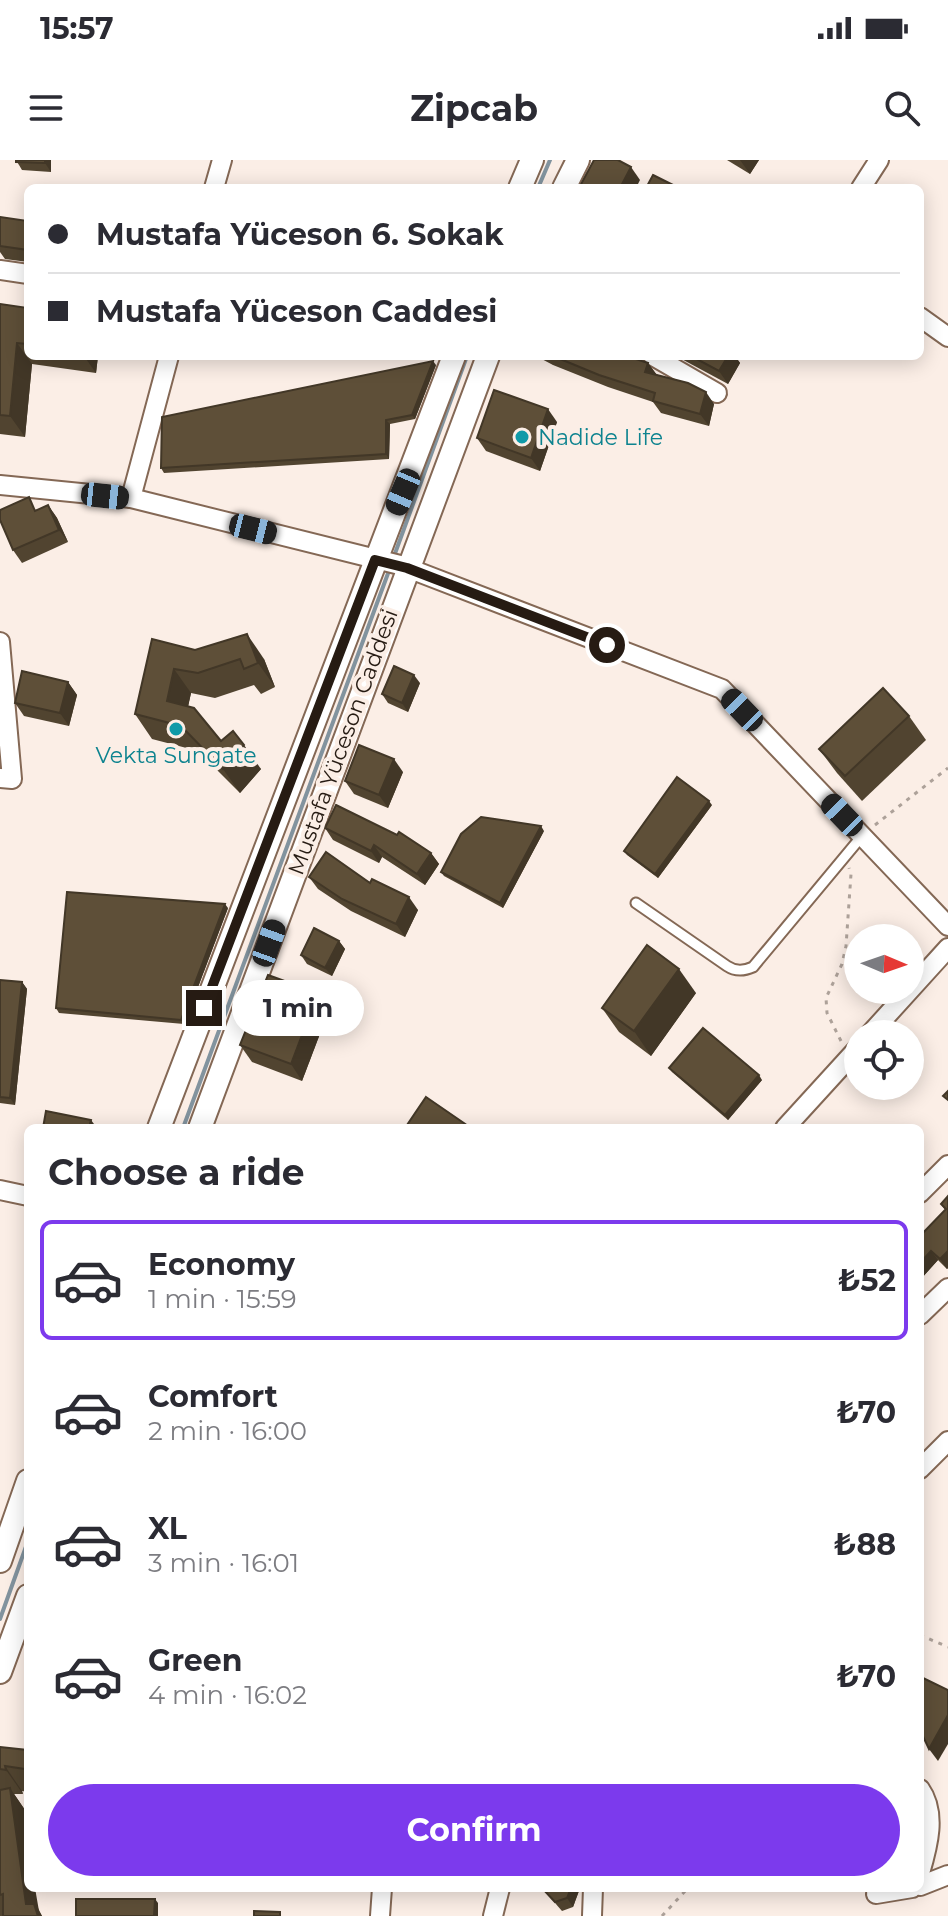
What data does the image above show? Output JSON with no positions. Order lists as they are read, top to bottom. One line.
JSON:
{"streets":{"street":["Mustafa Yüceson Caddesi"]},"places":["Nadide Life","Vekta Sungate"],"north":"right","page":{"status":"15:57","header":"Zipcab","banner":["Mustafa Yüceson 6. Sokak","Mustafa Yüceson Caddesi"],"bubble":"1 min","heading":"Choose a ride","list":[{"name":"Economy","note":"1 min · 15:59","value":"₺52"},{"name":"Comfort","note":"2 min · 16:00","value":"₺70"},{"name":"XL","note":"3 min · 16:01","value":"₺88"},{"name":"Green","note":"4 min · 16:02","value":"₺70"}],"buttons":"Confirm"}}
